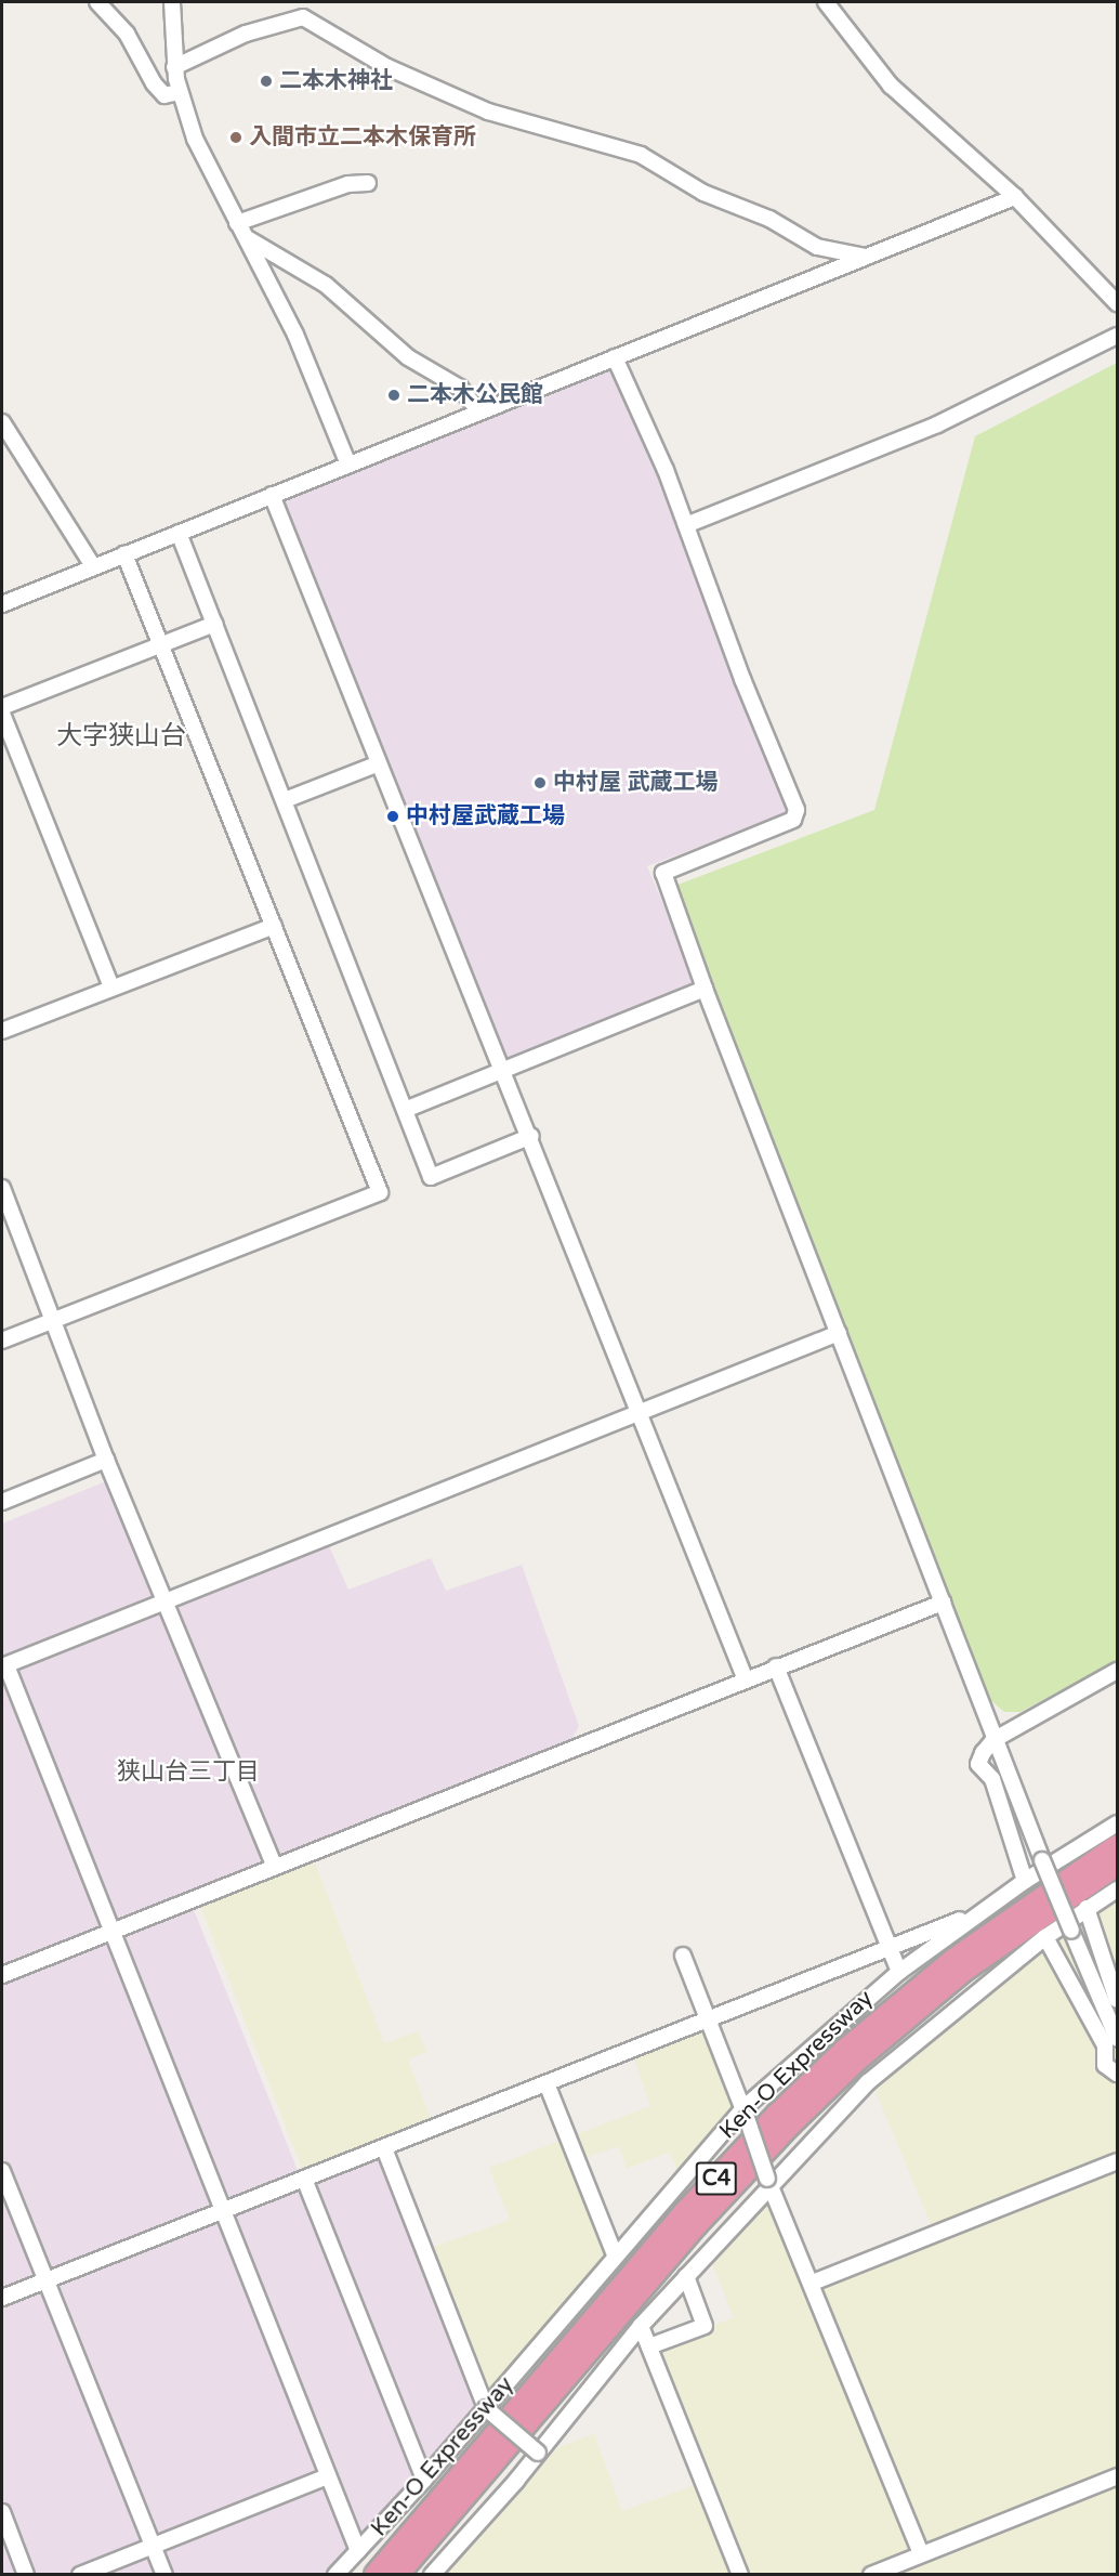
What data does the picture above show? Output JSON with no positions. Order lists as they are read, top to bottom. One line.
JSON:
{"streets":{"highway":["Ken-O Expressway","C4"]},"districts":["大字狭山台","狭山台三丁目"],"places":["二本木神社","入間市立二本木保育所","二本木公民館","中村屋 武蔵工場","中村屋武蔵工場"]}
